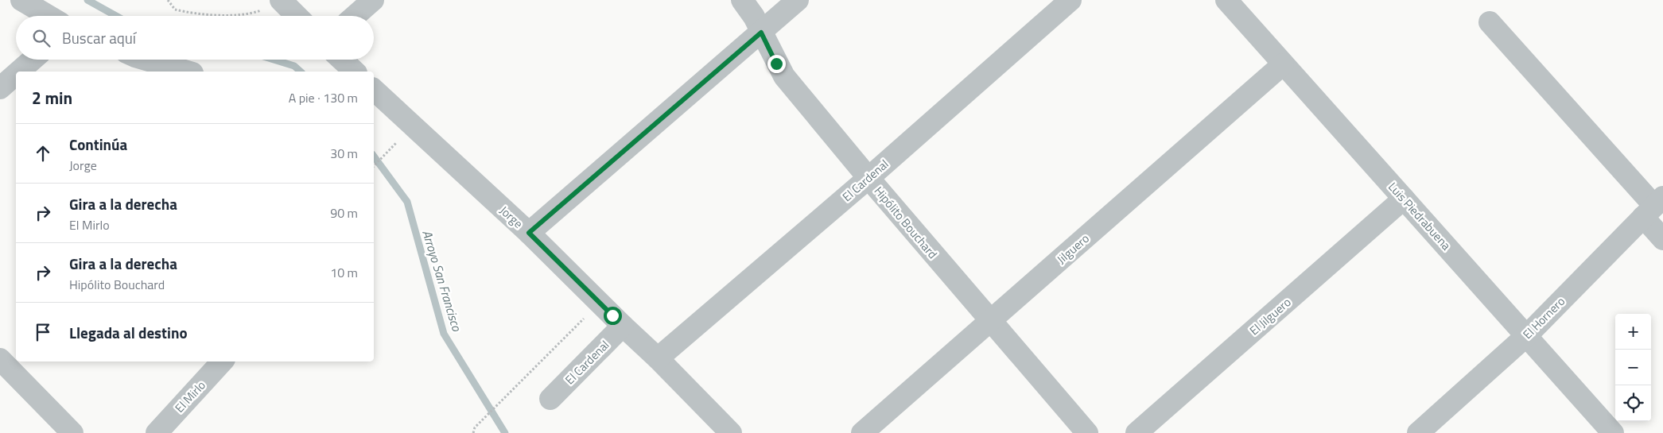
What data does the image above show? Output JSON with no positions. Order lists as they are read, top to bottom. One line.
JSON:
{"streets":{"street":["El Cardenal","Luis Piedrabuena","Jorge","Hipólito Bouchard","Jilguero","El Jilguero","El Hornero","El Mirlo"]},"crossings":[["El Cardenal","Jorge"],["El Cardenal","Hipólito Bouchard"],["Luis Piedrabuena","Jilguero"],["Luis Piedrabuena","El Jilguero"],["Luis Piedrabuena","El Hornero"],["Hipólito Bouchard","Jilguero"]],"water":["Arroyo San Francisco"],"page":{"search":"Buscar aquí","heading":["2 min","A pie · 130 m"],"list":[["Continúa","Jorge","30 m"],["Gira a la derecha","El Mirlo","90 m"],["Gira a la derecha","Hipólito Bouchard","10 m"],"Llegada al destino"],"map_buttons":["+","−"]}}
